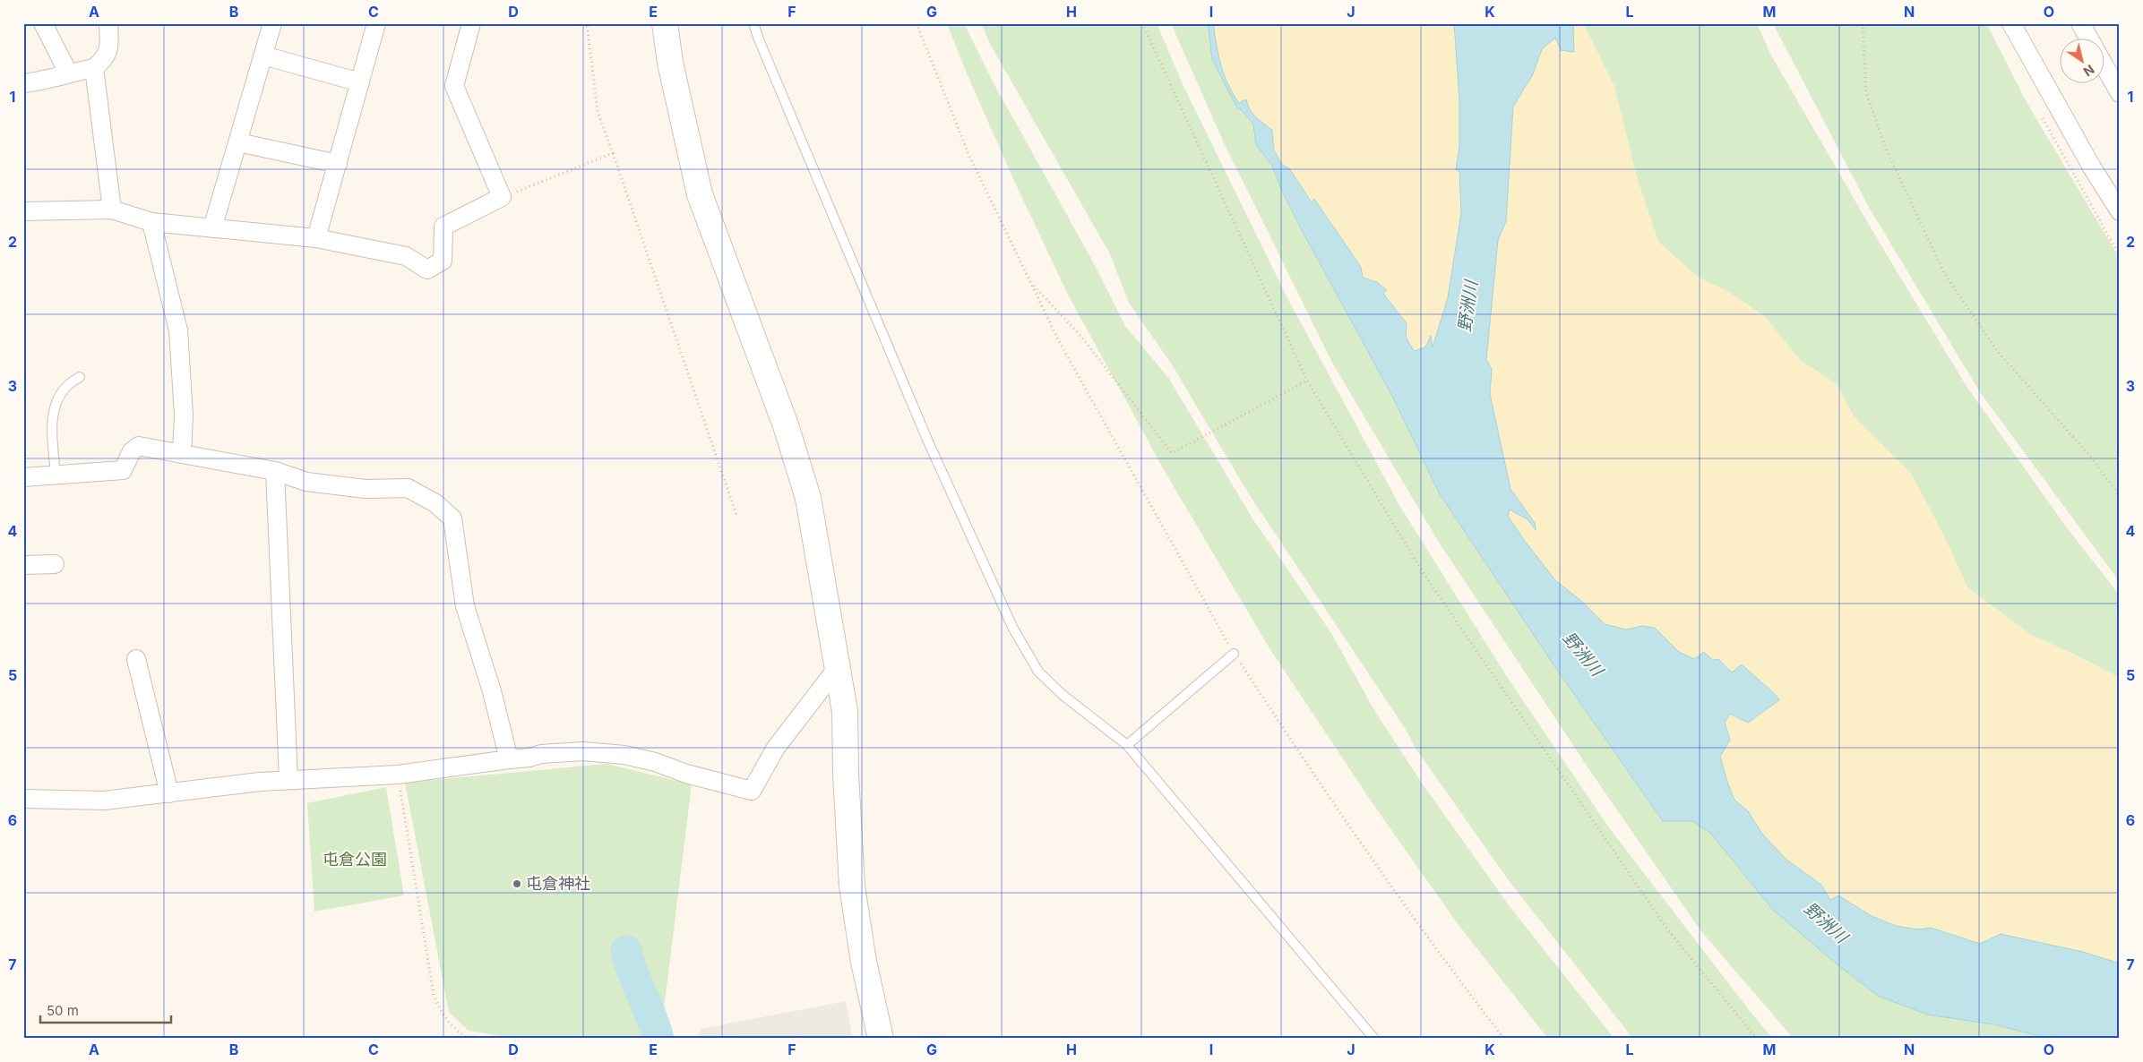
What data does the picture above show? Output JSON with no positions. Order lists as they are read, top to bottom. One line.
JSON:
{"water":["野洲川"],"parks":["屯倉公園"],"places":["屯倉神社"],"scale_bar":"50 m","north":"bottom right","grid":{"columns":["A","B","C","D","E","F","G","H","I","J","K","L","M","N","O"],"rows":["1","2","3","4","5","6","7"]}}
